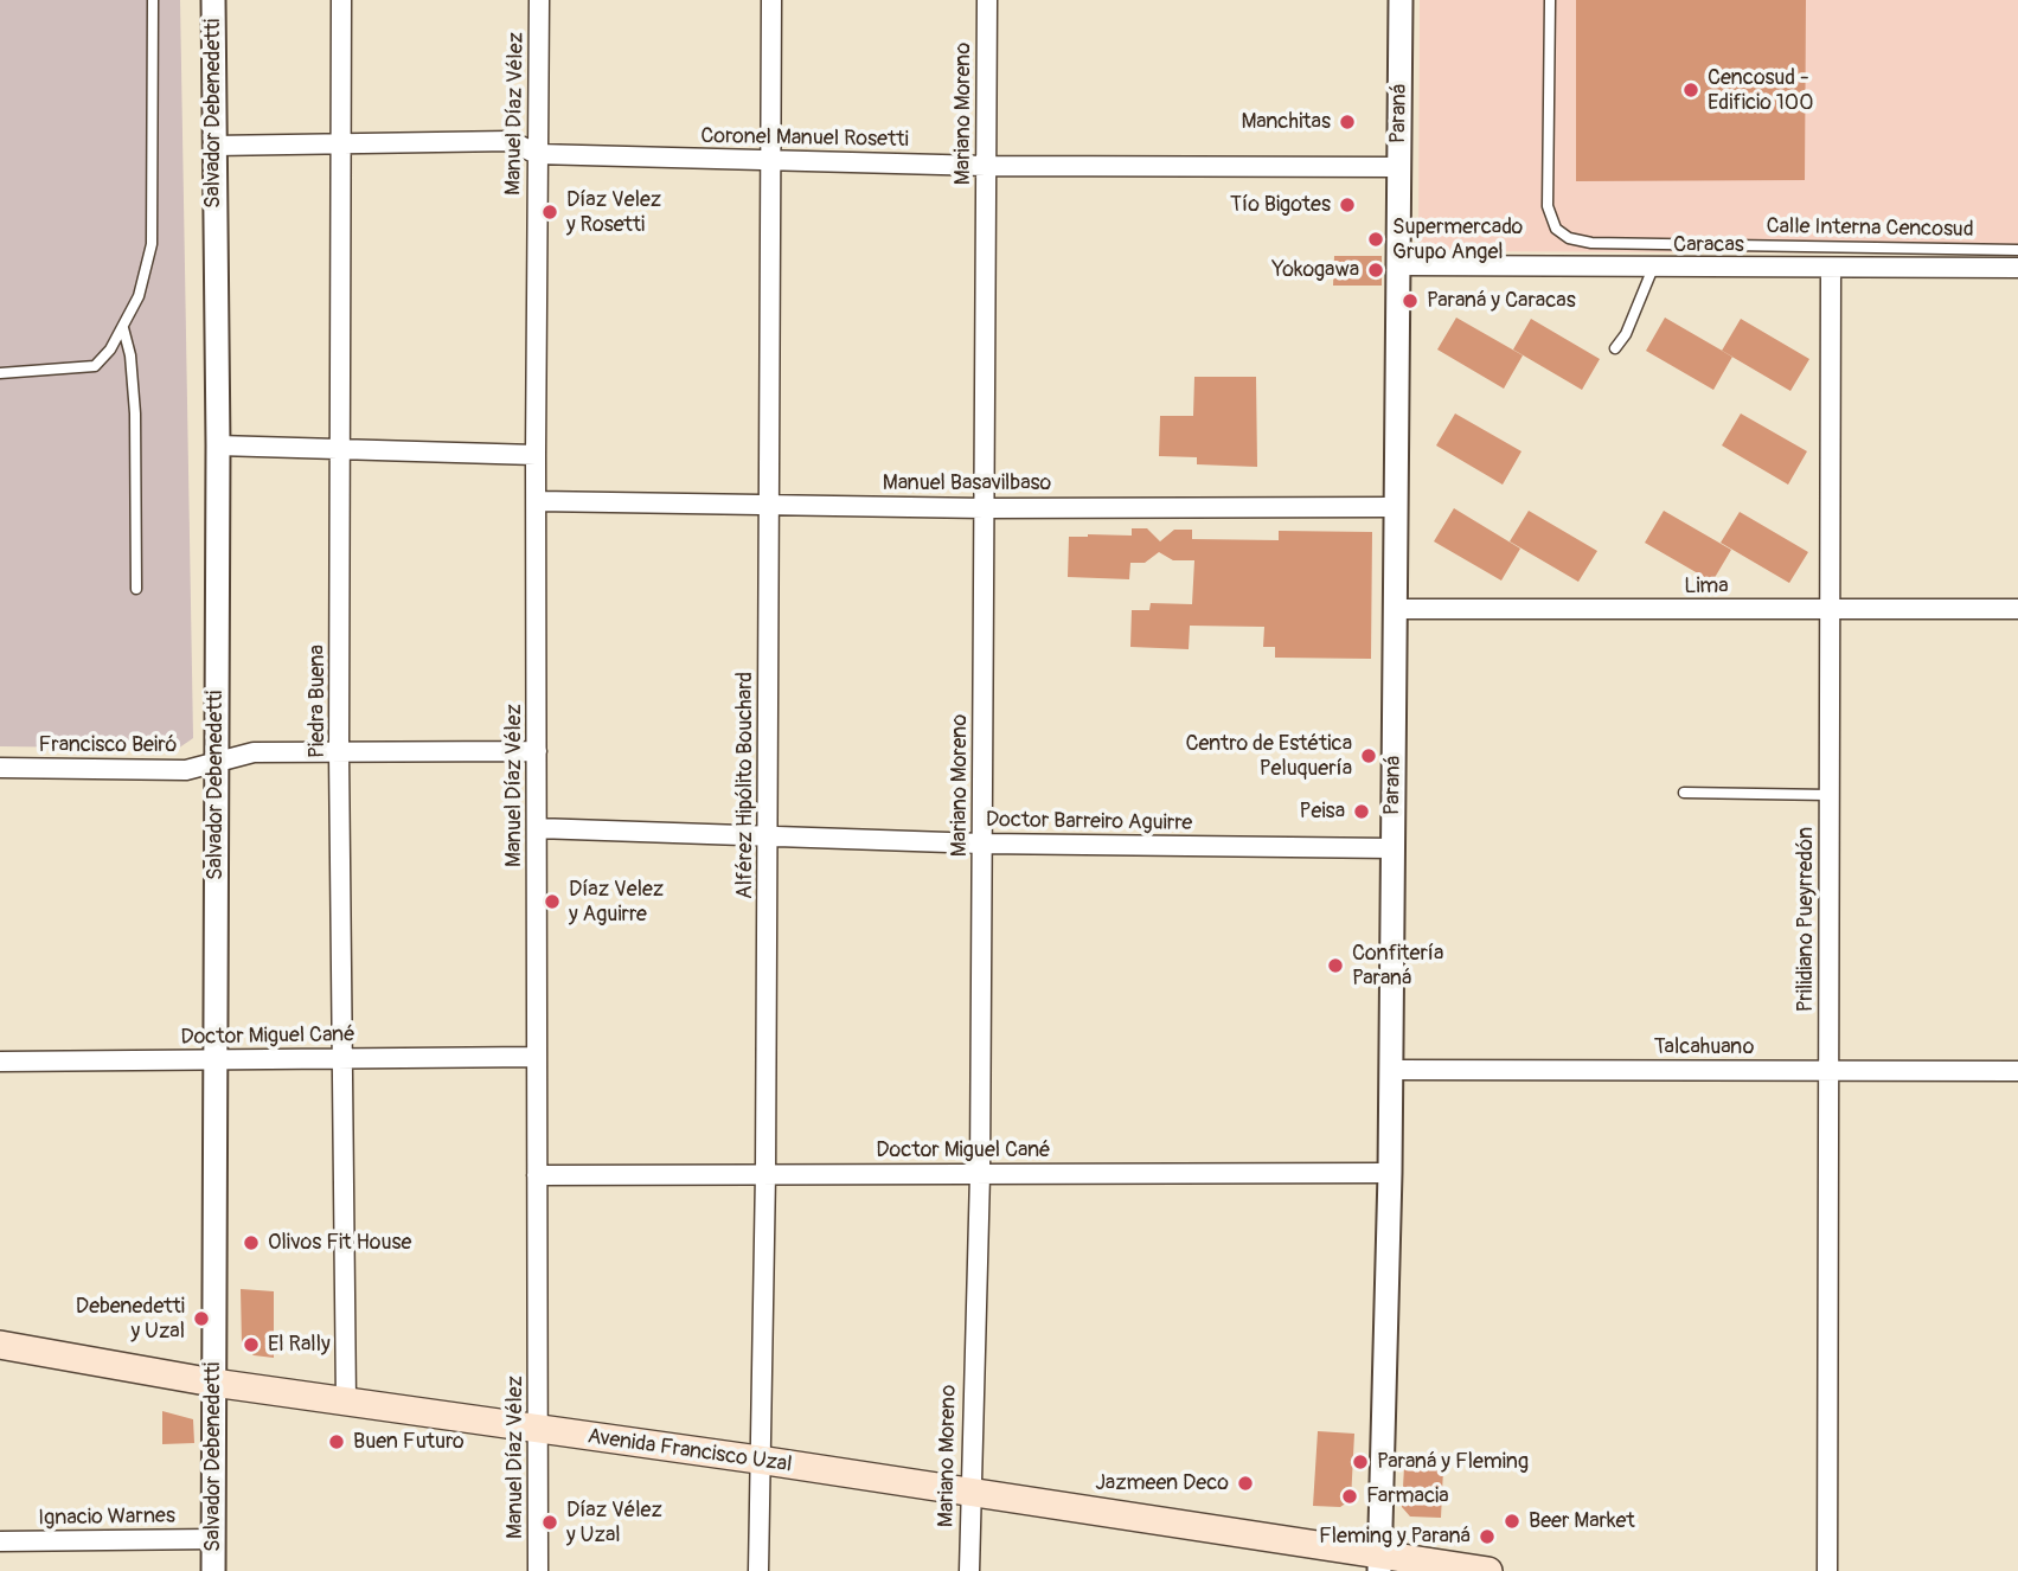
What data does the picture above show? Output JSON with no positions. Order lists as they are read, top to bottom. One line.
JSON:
{"streets":{"main road":["Avenida Francisco Uzal"],"street":["Salvador Debenedetti","Manuel Díaz Vélez","Mariano Moreno","Paraná","Coronel Manuel Rosetti","Caracas","Manuel Basavilbaso","Lima","Piedra Buena","Francisco Beiró","Alférez Hipólito Bouchard","Doctor Barreiro Aguirre","Prilidiano Pueyrredón","Doctor Miguel Cané","Talcahuano","Ignacio Warnes"],"lane":["Calle Interna Cencosud"]},"crossings":[["Salvador Debenedetti","Coronel Manuel Rosetti"],["Salvador Debenedetti","Francisco Beiró"],["Salvador Debenedetti","Doctor Miguel Cané"],["Salvador Debenedetti","Avenida Francisco Uzal"],["Salvador Debenedetti","Ignacio Warnes"],["Manuel Díaz Vélez","Coronel Manuel Rosetti"],["Manuel Díaz Vélez","Manuel Basavilbaso"],["Manuel Díaz Vélez","Doctor Barreiro Aguirre"],["Manuel Díaz Vélez","Doctor Miguel Cané"],["Manuel Díaz Vélez","Avenida Francisco Uzal"],["Mariano Moreno","Coronel Manuel Rosetti"],["Mariano Moreno","Manuel Basavilbaso"],["Mariano Moreno","Doctor Barreiro Aguirre"],["Mariano Moreno","Doctor Miguel Cané"],["Mariano Moreno","Avenida Francisco Uzal"],["Paraná","Coronel Manuel Rosetti"],["Paraná","Caracas"],["Paraná","Manuel Basavilbaso"],["Paraná","Lima"],["Paraná","Doctor Barreiro Aguirre"],["Paraná","Doctor Miguel Cané"],["Paraná","Talcahuano"],["Paraná","Avenida Francisco Uzal"],["Coronel Manuel Rosetti","Piedra Buena"],["Coronel Manuel Rosetti","Alférez Hipólito Bouchard"],["Caracas","Prilidiano Pueyrredón"],["Manuel Basavilbaso","Alférez Hipólito Bouchard"],["Lima","Prilidiano Pueyrredón"],["Piedra Buena","Doctor Miguel Cané"],["Piedra Buena","Avenida Francisco Uzal"],["Alférez Hipólito Bouchard","Doctor Barreiro Aguirre"],["Alférez Hipólito Bouchard","Doctor Miguel Cané"],["Alférez Hipólito Bouchard","Avenida Francisco Uzal"],["Prilidiano Pueyrredón","Talcahuano"]],"places":["Cencosud - Edificio 100","Manchitas","Tío Bigotes","Díaz Velez y Rosetti","Supermercado Grupo Angel","Yokogawa","Paraná y Caracas","Centro de Estética Peluquería","Peisa","Díaz Velez y Aguirre","Confitería Paraná","Olivos Fit House","Debenedetti y Uzal","El Rally","Buen Futuro","Paraná y Fleming","Jazmeen Deco","Farmacia","Beer Market","Díaz Vélez y Uzal","Fleming y Paraná"]}
